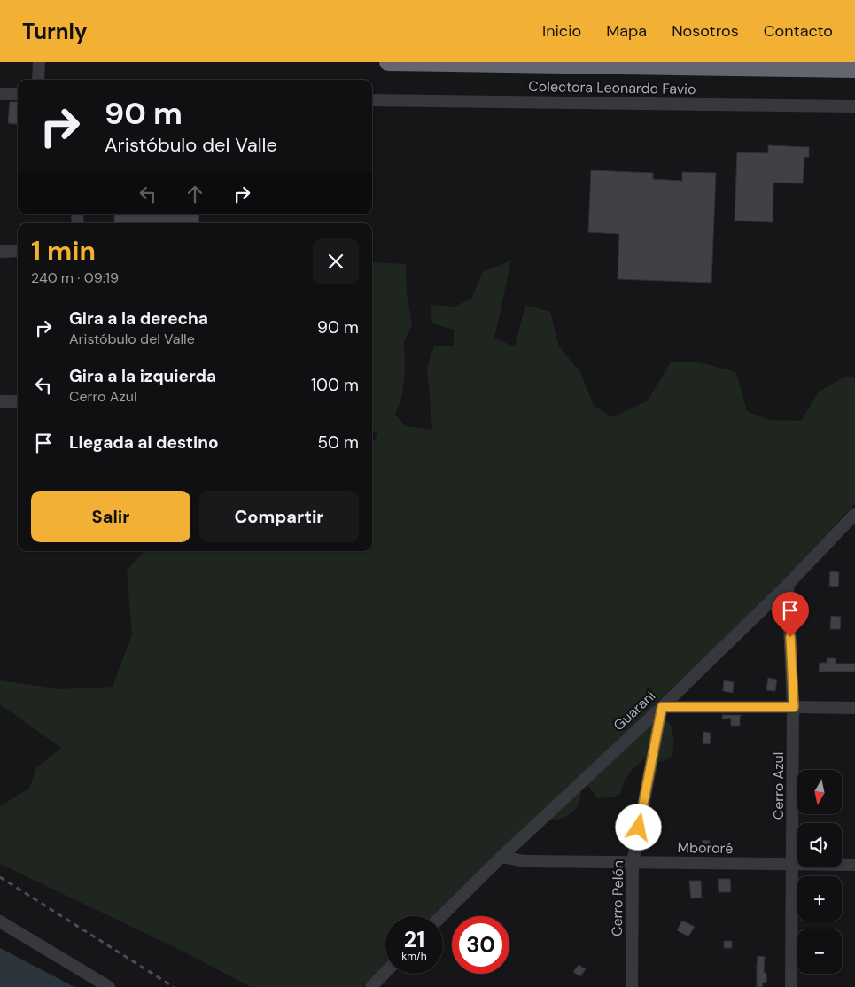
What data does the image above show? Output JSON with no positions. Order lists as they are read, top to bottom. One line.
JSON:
{"streets":{"street":["Colectora Leonardo Favio","Guaraní","Cerro Azul","Mbororé","Cerro Pelón"]},"crossings":[["Guaraní","Cerro Azul"],["Guaraní","Mbororé"],["Guaraní","Cerro Pelón"],["Cerro Azul","Mbororé"],["Mbororé","Cerro Pelón"]],"north":"bottom","page":{"header":"Turnly","nav":["Inicio","Mapa","Nosotros","Contacto"],"turn":["90 m","Aristóbulo del Valle"],"heading":["1 min","240 m · 09:19"],"list":[{"name":"Gira a la derecha","note":"Aristóbulo del Valle","value":"90 m"},{"name":"Gira a la izquierda","note":"Cerro Azul","value":"100 m"},{"name":"Llegada al destino","value":"50 m"}],"buttons":["Salir","Compartir"],"map_buttons":["+","−"],"speed":"21 km/h","limit":"30"}}
